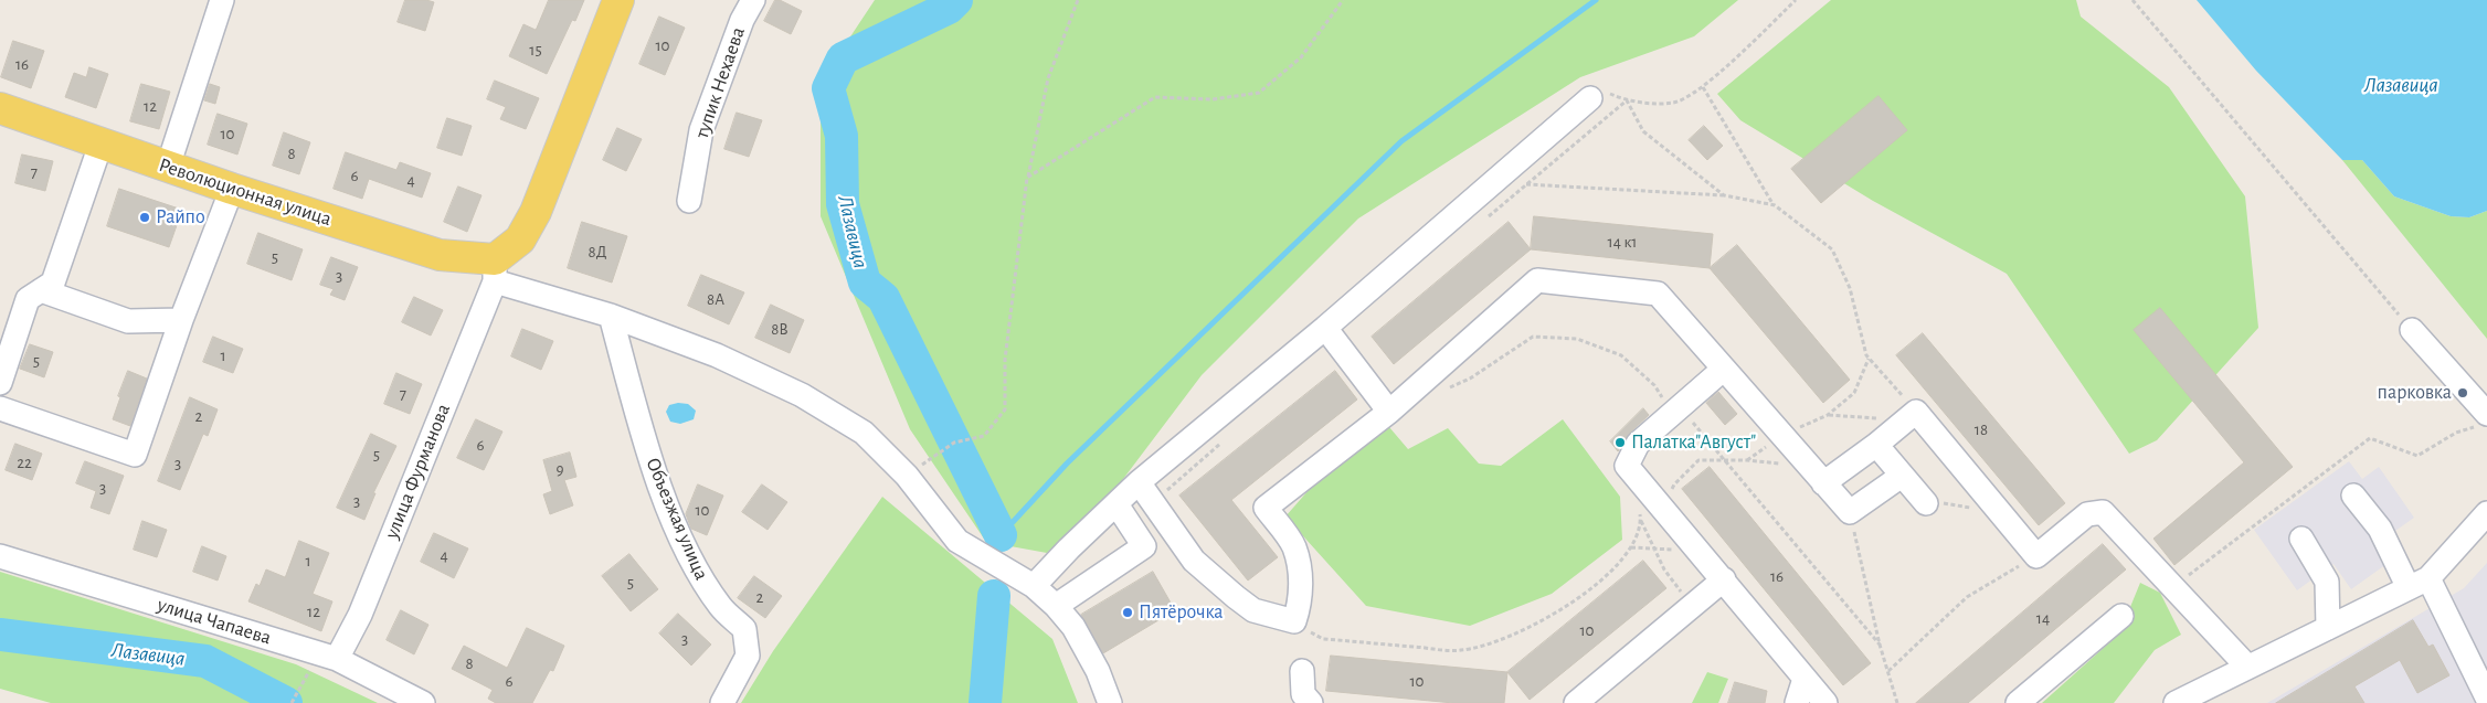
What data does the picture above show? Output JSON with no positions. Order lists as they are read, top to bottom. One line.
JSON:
{"streets":{"main road":["Революционная улица","улица Фурманова"],"street":["тупик Нехаева","Объезжая улица","улица Чапаева"]},"crossings":[["Революционная улица","улица Фурманова"],["улица Фурманова","улица Чапаева"]],"water":["Лазавица"],"places":["Райпо","парковка","Палатка\"Август\"","Пятёрочка"],"house_numbers":["10","15","16","12","10","8","7","6","4","14 к1","8Д","5","3","8А","8В","1","5","7","2","18","6","5","22","3","9","3","3","10","4","1","16","5","2","12","14","10","3","8","6","10"]}
